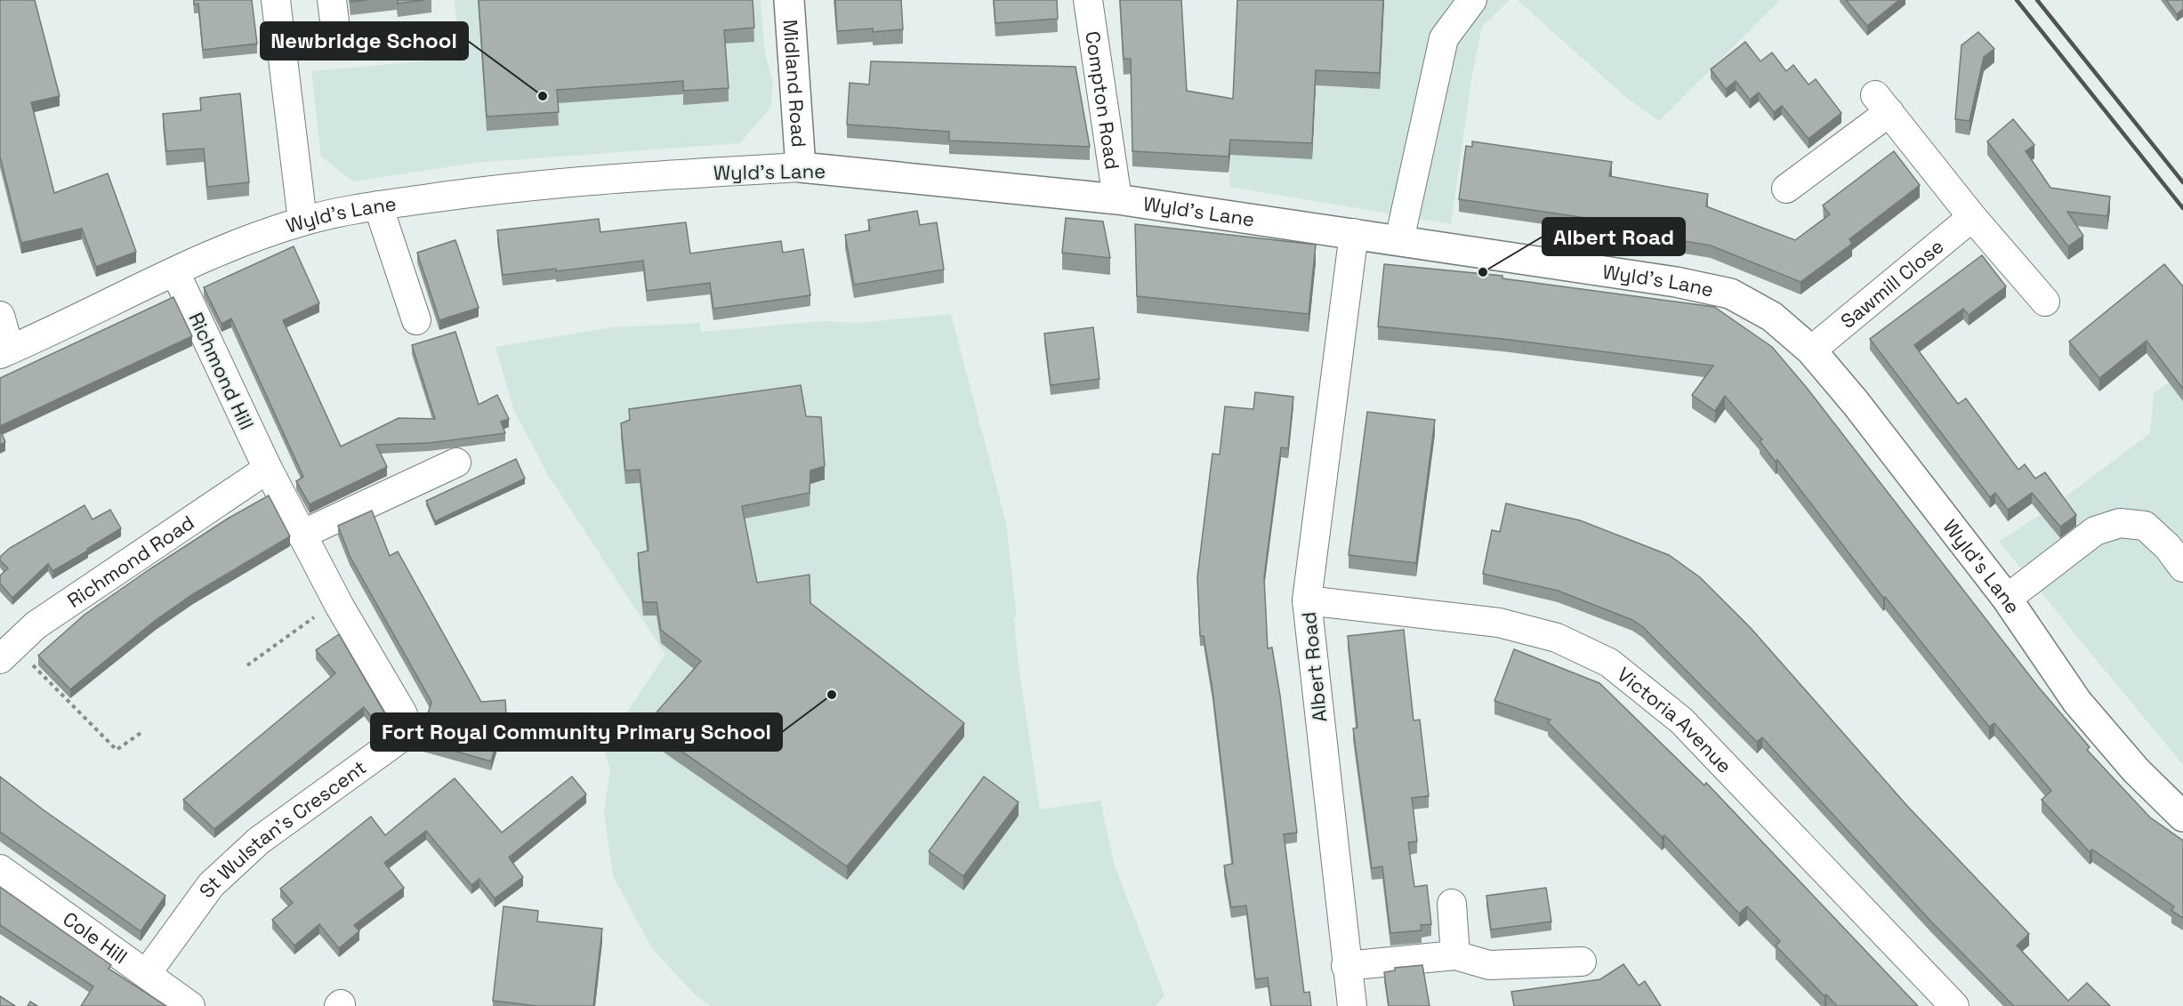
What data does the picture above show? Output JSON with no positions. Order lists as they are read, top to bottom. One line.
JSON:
{"streets":{"main road":["Midland Road","Wyld's Lane"],"street":["Compton Road","Sawmill Close","Richmond Hill","Richmond Road","Albert Road","Victoria Avenue","St Wulstan's Crescent","Cole Hill"]},"crossings":[["Midland Road","Wyld's Lane"],["Compton Road","Wyld's Lane"],["Wyld's Lane","Sawmill Close"],["Wyld's Lane","Richmond Hill"],["Wyld's Lane","Albert Road"],["Richmond Hill","Richmond Road"],["Richmond Hill","St Wulstan's Crescent"],["Richmond Road","St Wulstan's Crescent"],["Albert Road","Victoria Avenue"],["St Wulstan's Crescent","Cole Hill"]],"places":["Newbridge School","Albert Road","Fort Royal Community Primary School"]}
